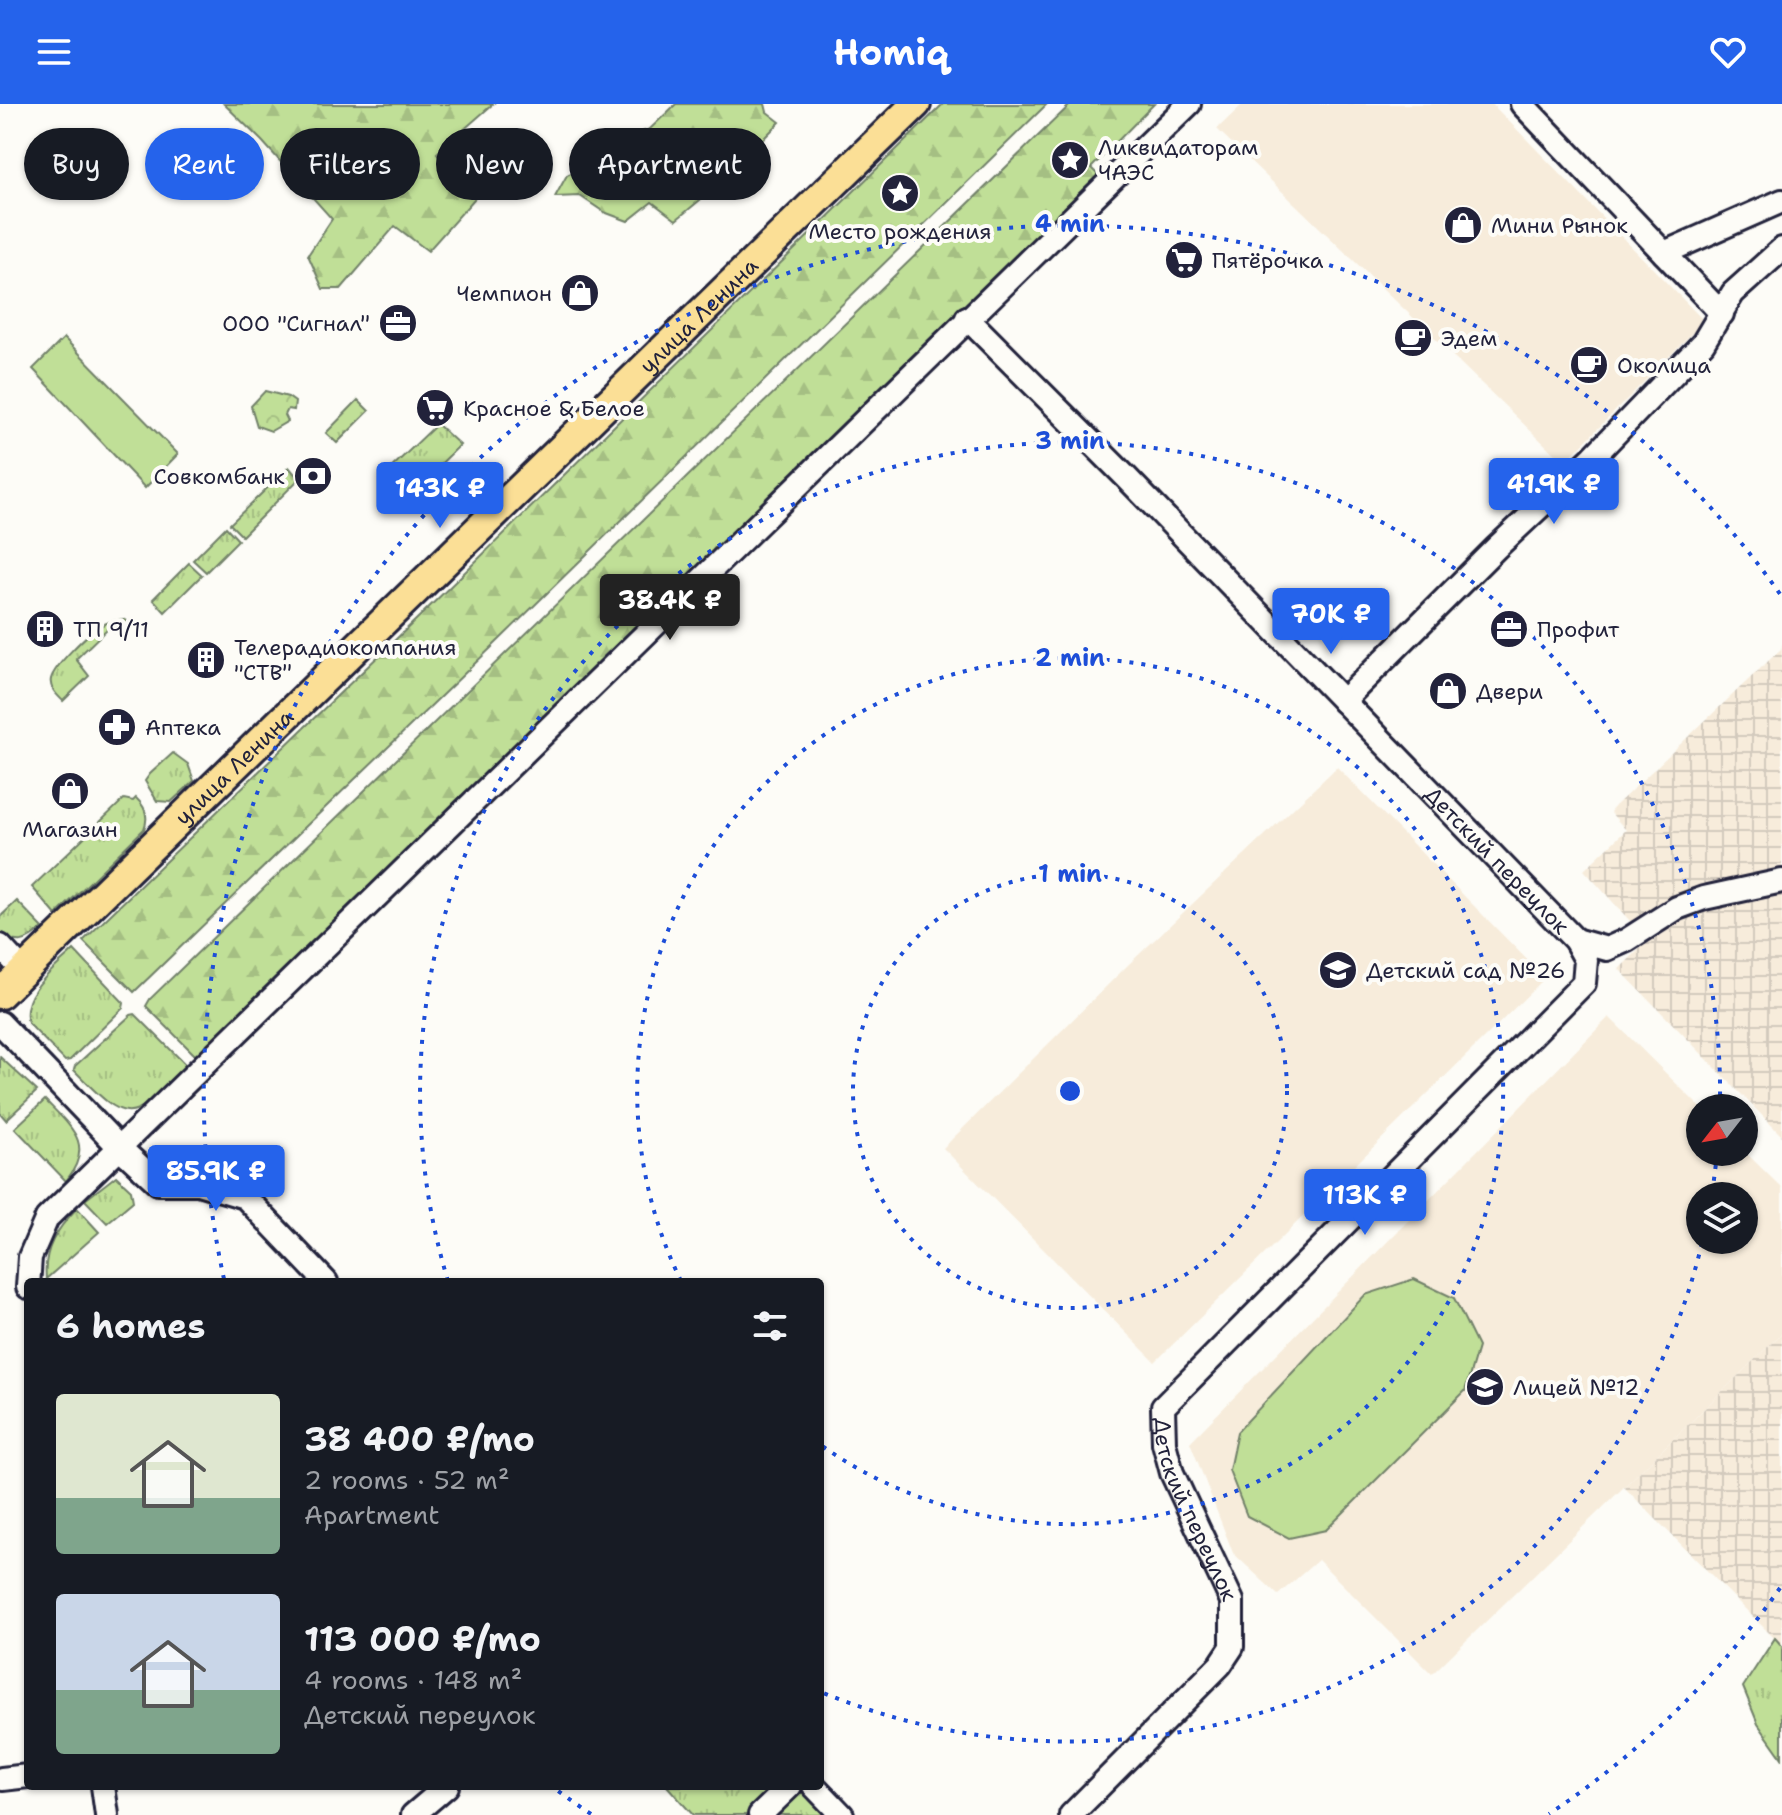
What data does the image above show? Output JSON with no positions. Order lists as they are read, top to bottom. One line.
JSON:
{"streets":{"main road":["улица Ленина"],"street":["Детский переулок"]},"places":{"place":["Ликвидаторам ЧАЭС","Место рождения"],"shop":["Мини Рынок","Чемпион","Двери","Магазин"],"supermarket":["Пятёрочка","Красное & Белое"],"office":["ООО \"Сигнал\"","Профит"],"cafe":["Эдем","Околица"],"bank":["Совкомбанк"],"building":["ТП 9/11","Телерадиокомпания \"СТВ\""],"pharmacy":["Аптека"],"school or university":["Детский сад №26","Лицей №12"]},"north":"bottom left","page":{"header":"Homiq","chip":["Buy","Rent","Filters","New","Apartment"],"price":["41.9K ₽","143K ₽","38.4K ₽","70K ₽","85.9K ₽","113K ₽"],"heading":"6 homes","list":[{"name":"38 400 ₽/mo","note":"2 rooms · 52 m² · Apartment"},{"name":"113 000 ₽/mo","note":"4 rooms · 148 m² · Детский переулок"}]},"rings":["4 min","3 min","2 min","1 min"]}
